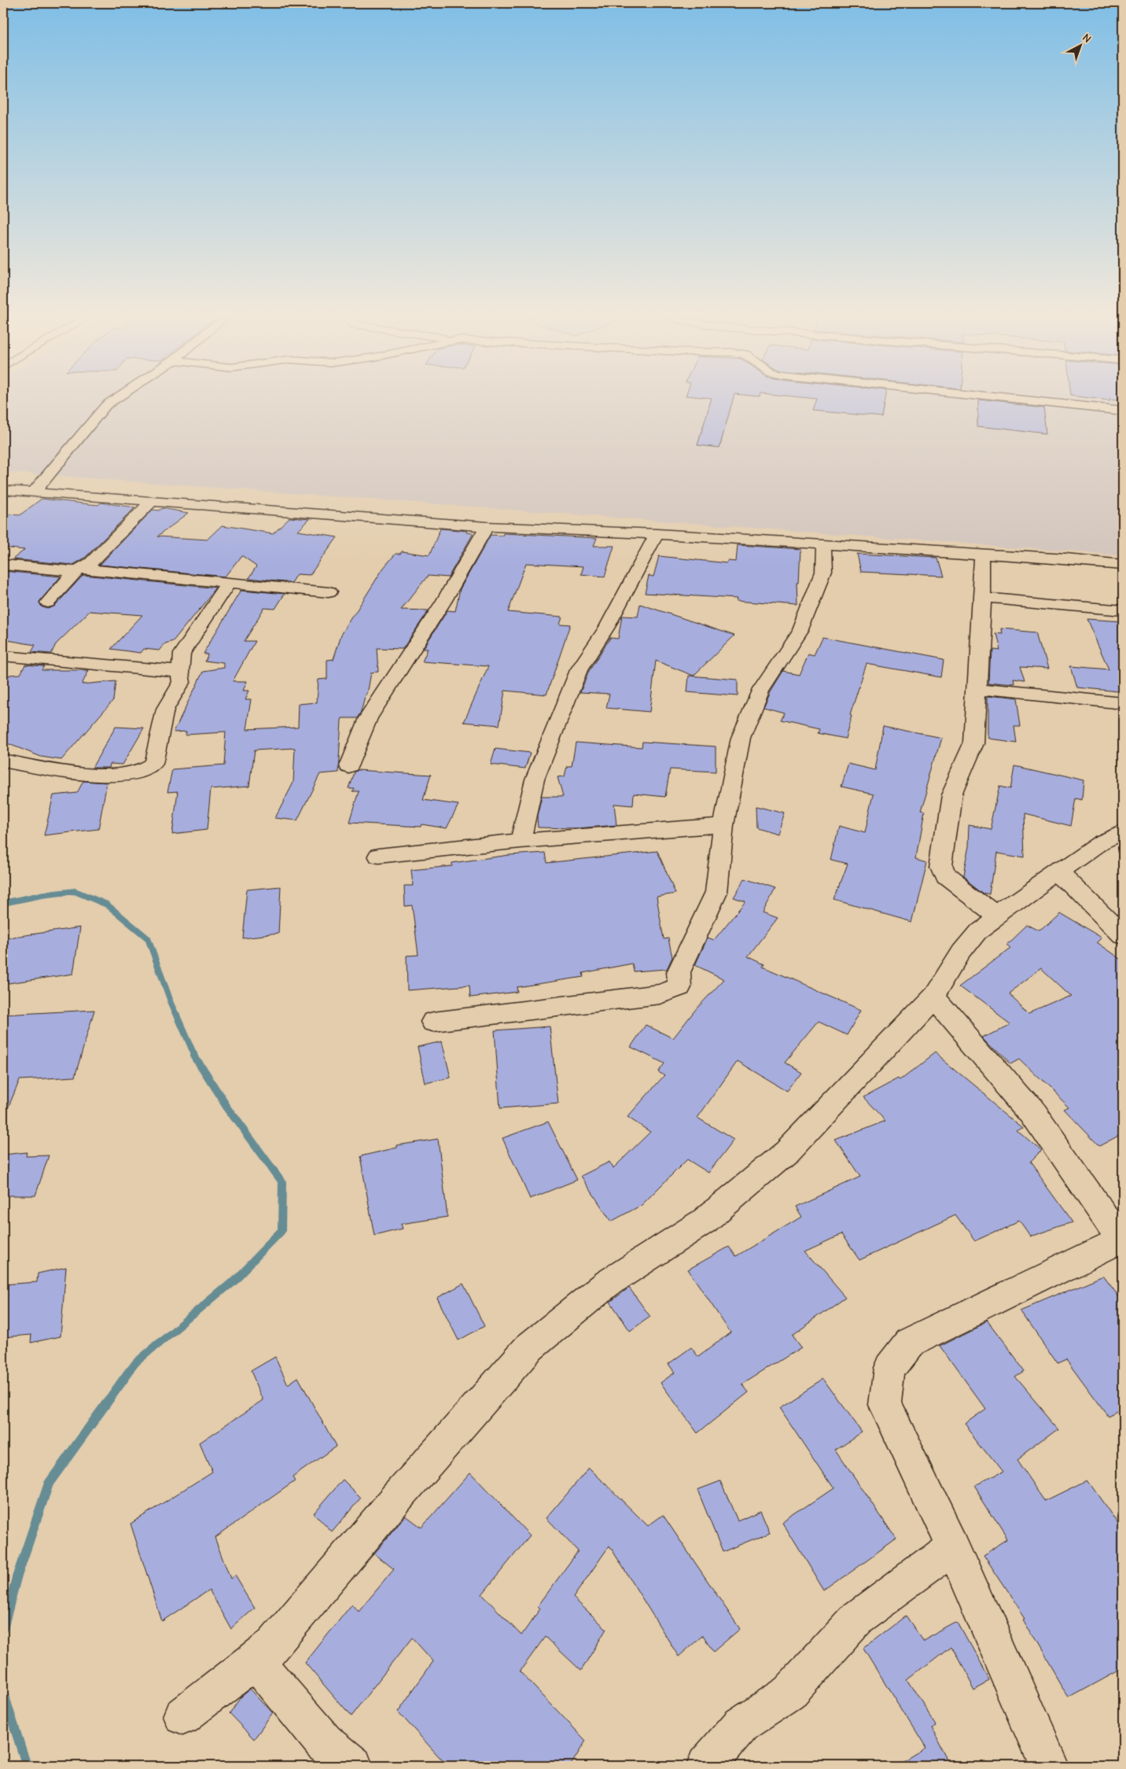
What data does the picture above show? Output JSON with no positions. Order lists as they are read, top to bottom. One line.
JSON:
{"north":"top right"}
